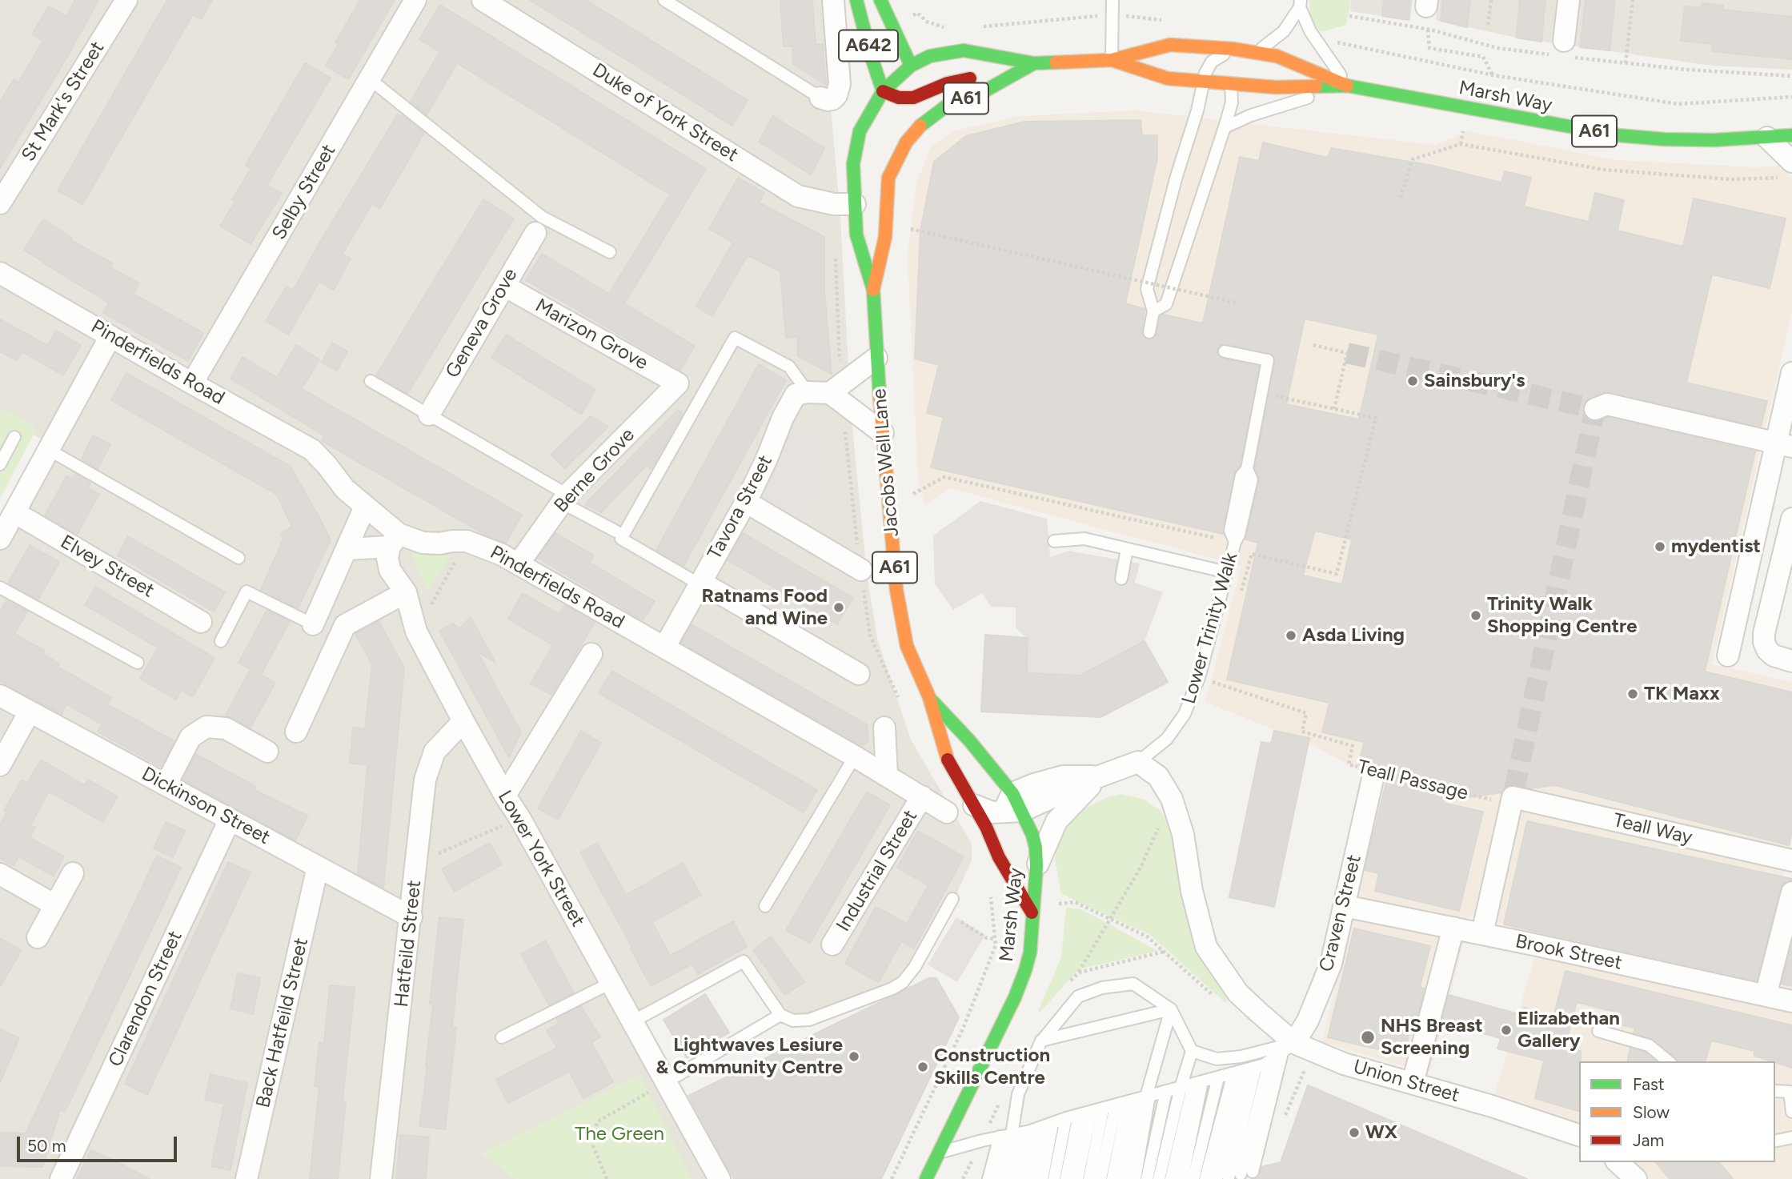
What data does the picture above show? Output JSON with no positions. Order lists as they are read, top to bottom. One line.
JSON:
{"streets":{"main road":["A642","Marsh Way","A61","Jacobs Well Lane"],"street":["St Mark's Street","Duke of York Street","Selby Street","Geneva Grove","Marizon Grove","Pinderfields Road","Berne Grove","Tavora Street","Elvey Street","Dickinson Street","Teall Way","Lower York Street","Industrial Street","Craven Street","Hatfeild Street","Brook Street","Clarendon Street","Back Hatfeild Street","Union Street"],"lane":["Lower Trinity Walk"],"path":["Teall Passage"]},"crossings":[["A642","Marsh Way"],["A642","Jacobs Well Lane"],["Marsh Way","Jacobs Well Lane"],["Duke of York Street","Jacobs Well Lane"],["Selby Street","Pinderfields Road"],["Geneva Grove","Marizon Grove"],["Marizon Grove","Berne Grove"],["Pinderfields Road","Berne Grove"],["Pinderfields Road","Tavora Street"],["Pinderfields Road","Lower York Street"],["Pinderfields Road","Industrial Street"],["Lower Trinity Walk","Teall Passage"],["Lower Trinity Walk","Union Street"],["Teall Passage","Teall Way"],["Teall Passage","Craven Street"],["Dickinson Street","Hatfeild Street"],["Dickinson Street","Clarendon Street"],["Dickinson Street","Back Hatfeild Street"],["Lower York Street","Hatfeild Street"],["Craven Street","Brook Street"],["Craven Street","Union Street"]],"parks":["The Green"],"places":["Sainsbury's","mydentist","Ratnams Food and Wine","Trinity Walk Shopping Centre","Asda Living","TK Maxx","Elizabethan Gallery","NHS Breast Screening","Lightwaves Lesiure & Community Centre","Construction Skills Centre","WX"],"legend":["Fast","Slow","Jam"],"scale_bar":"50 m"}
